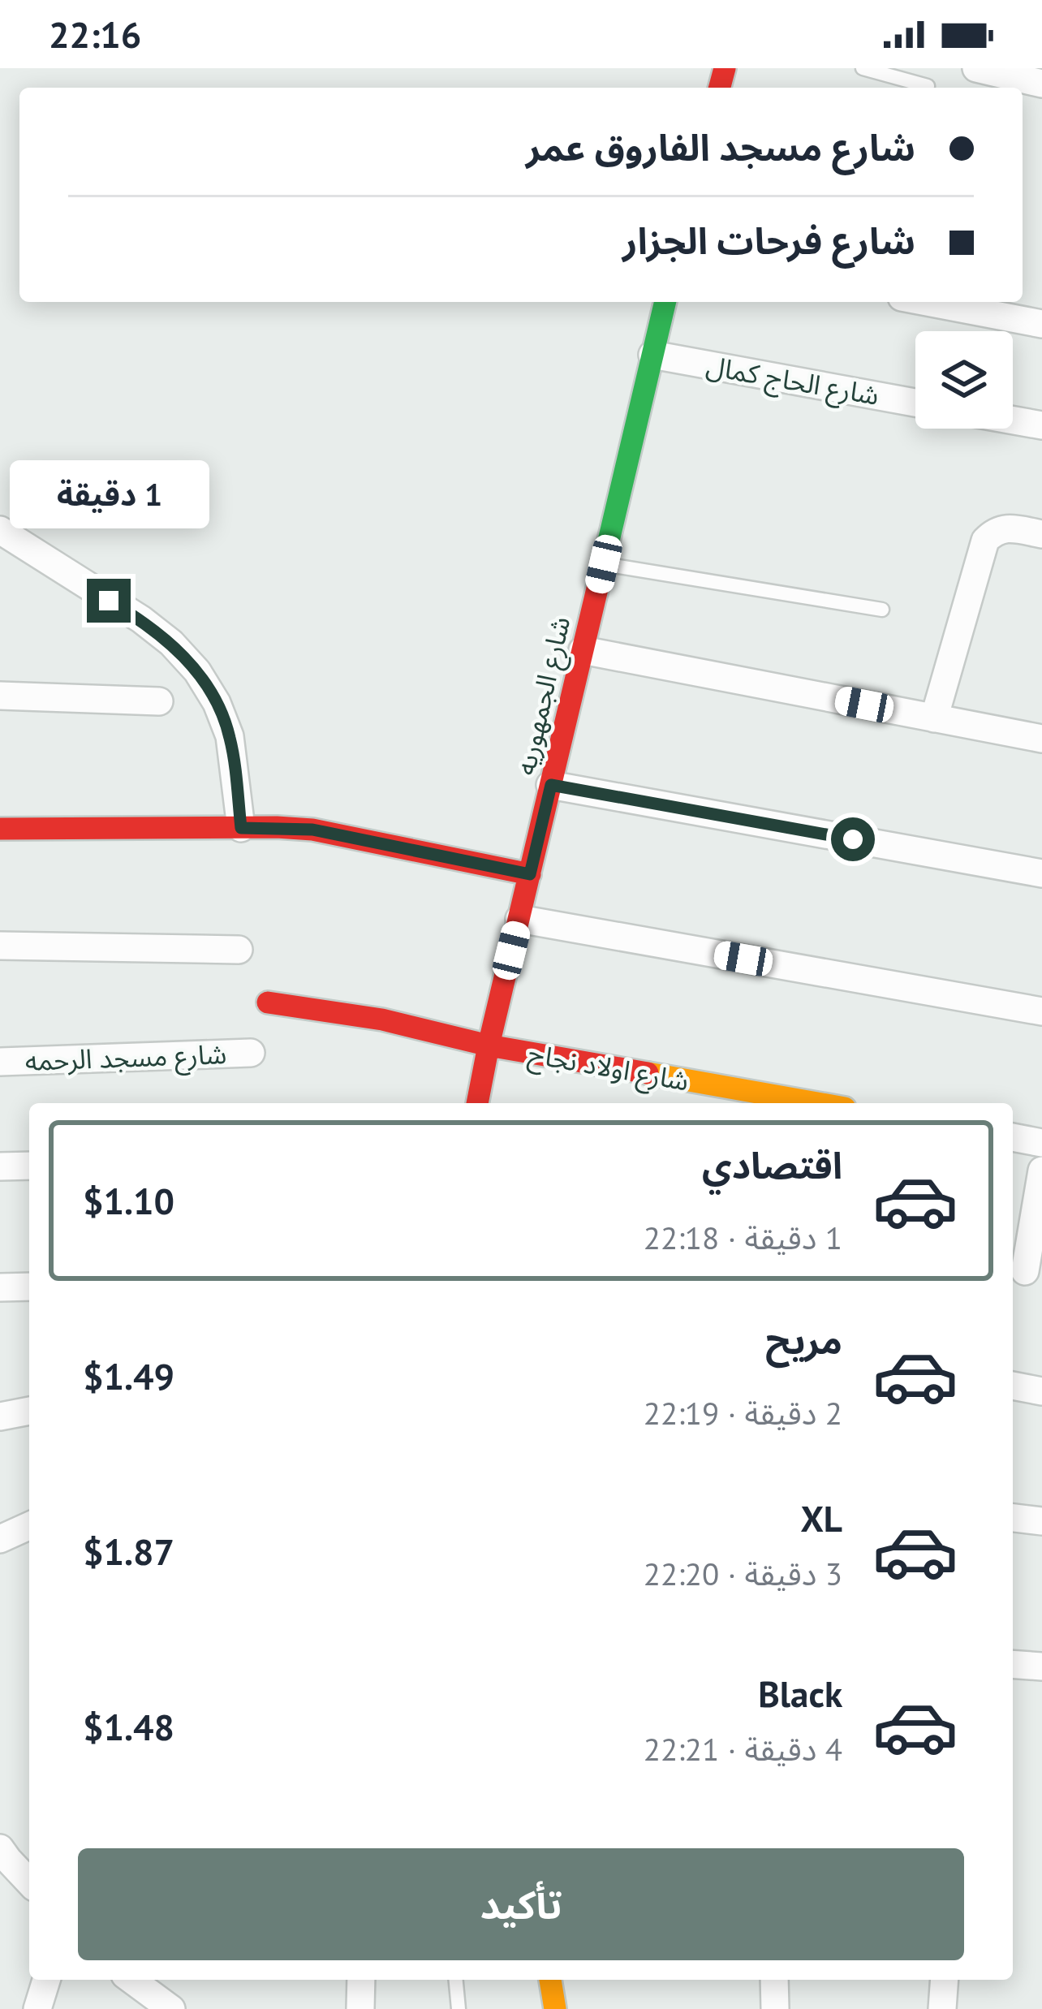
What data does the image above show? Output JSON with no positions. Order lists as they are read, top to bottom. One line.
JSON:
{"streets":{"street":["شارع الحاج كمال","شارع الجمهوريه","شارع مسجد الرحمه","شارع اولاد نجاح"]},"crossings":[["شارع الحاج كمال","شارع الجمهوريه"],["شارع الجمهوريه","شارع اولاد نجاح"]],"page":{"status":"22:16","banner":["شارع مسجد الفاروق عمر","شارع فرحات الجزار"],"bubble":"1 دقيقة","list":[{"name":"اقتصادي","note":"1 دقيقة · 22:18","value":"$1.10"},{"name":"مريح","note":"2 دقيقة · 22:19","value":"$1.49"},{"name":"XL","note":"3 دقيقة · 22:20","value":"$1.87"},{"name":"Black","note":"4 دقيقة · 22:21","value":"$1.48"}],"buttons":"تأكيد"}}
